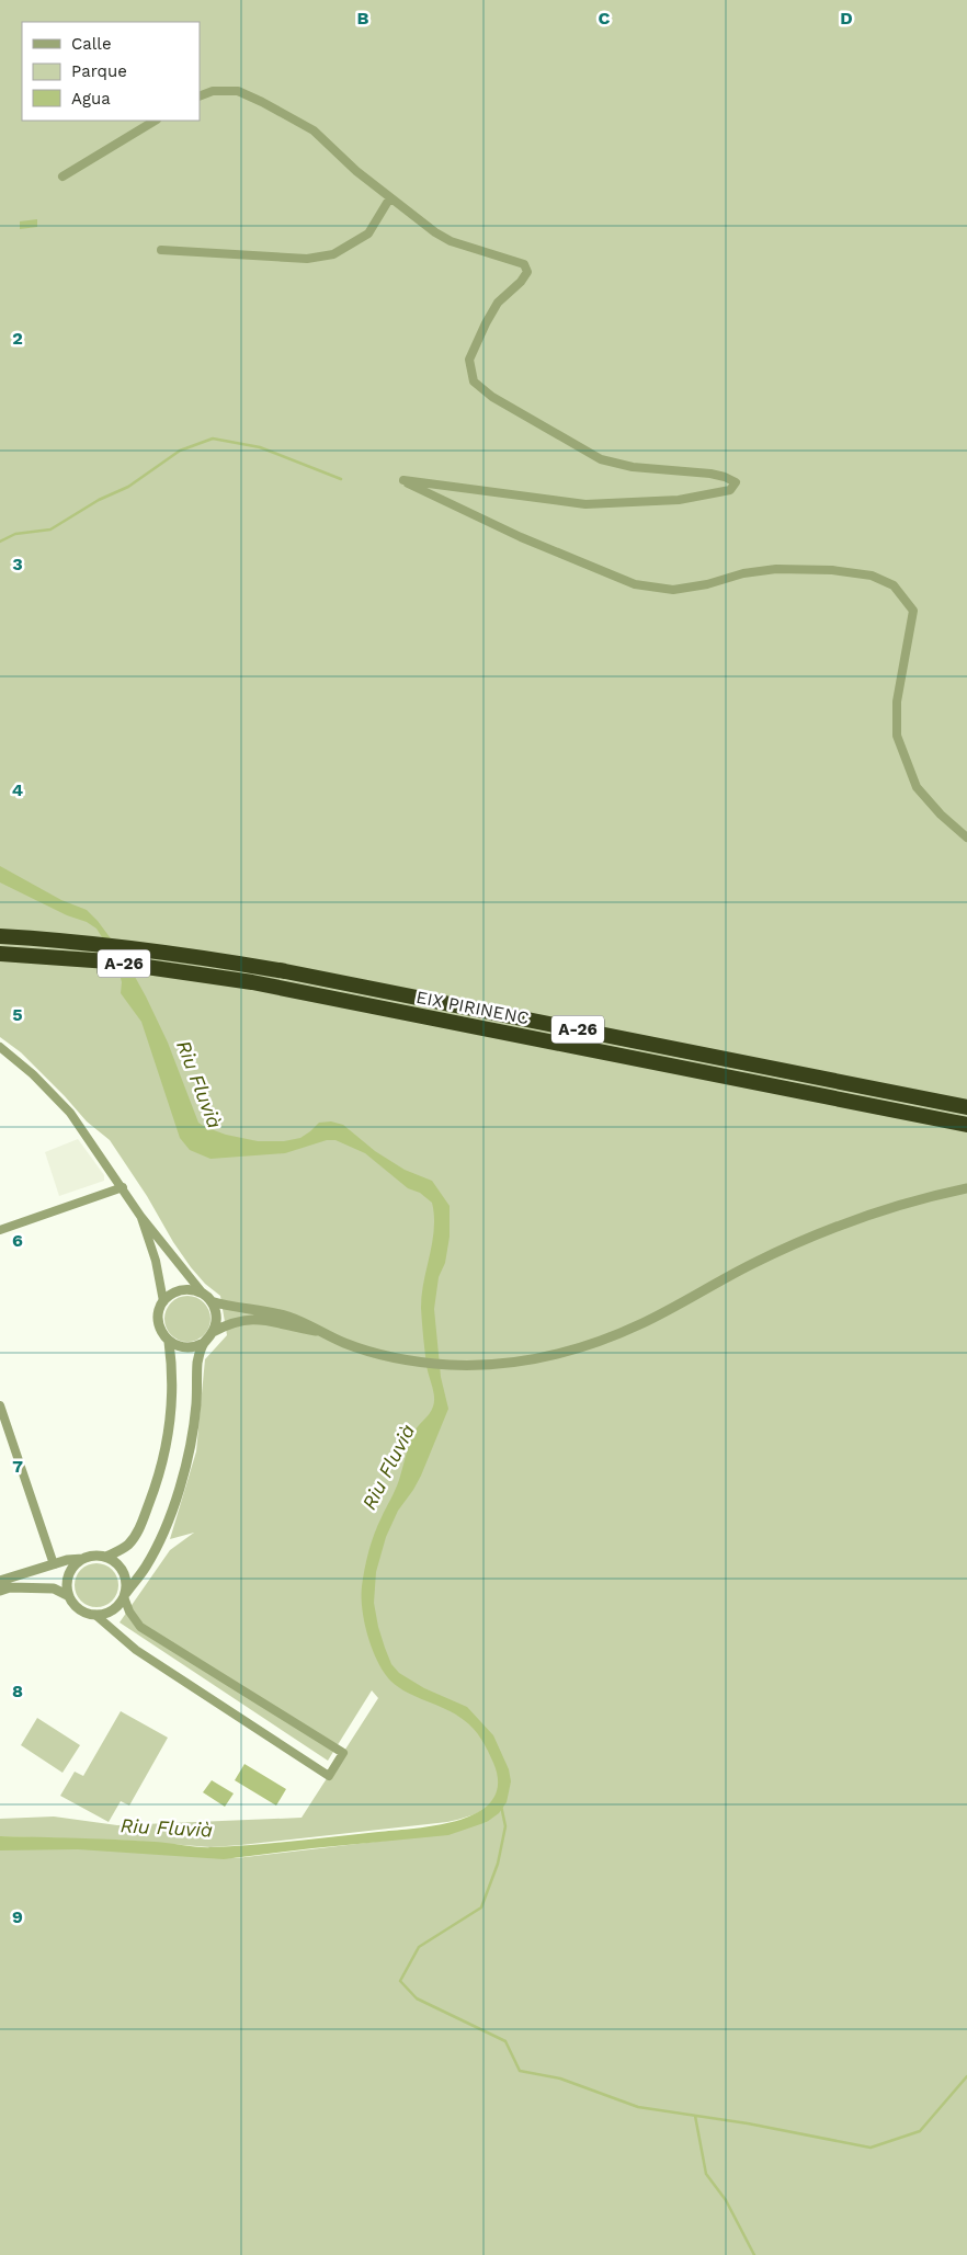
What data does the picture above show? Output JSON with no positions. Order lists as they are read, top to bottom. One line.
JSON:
{"streets":{"highway":["A-26","EIX PIRINENC"]},"water":["Riu Fluvià"],"legend":["Calle","Parque","Agua"],"grid":{"columns":["B","C","D"],"rows":["2","3","4","5","6","7","8","9"]}}
